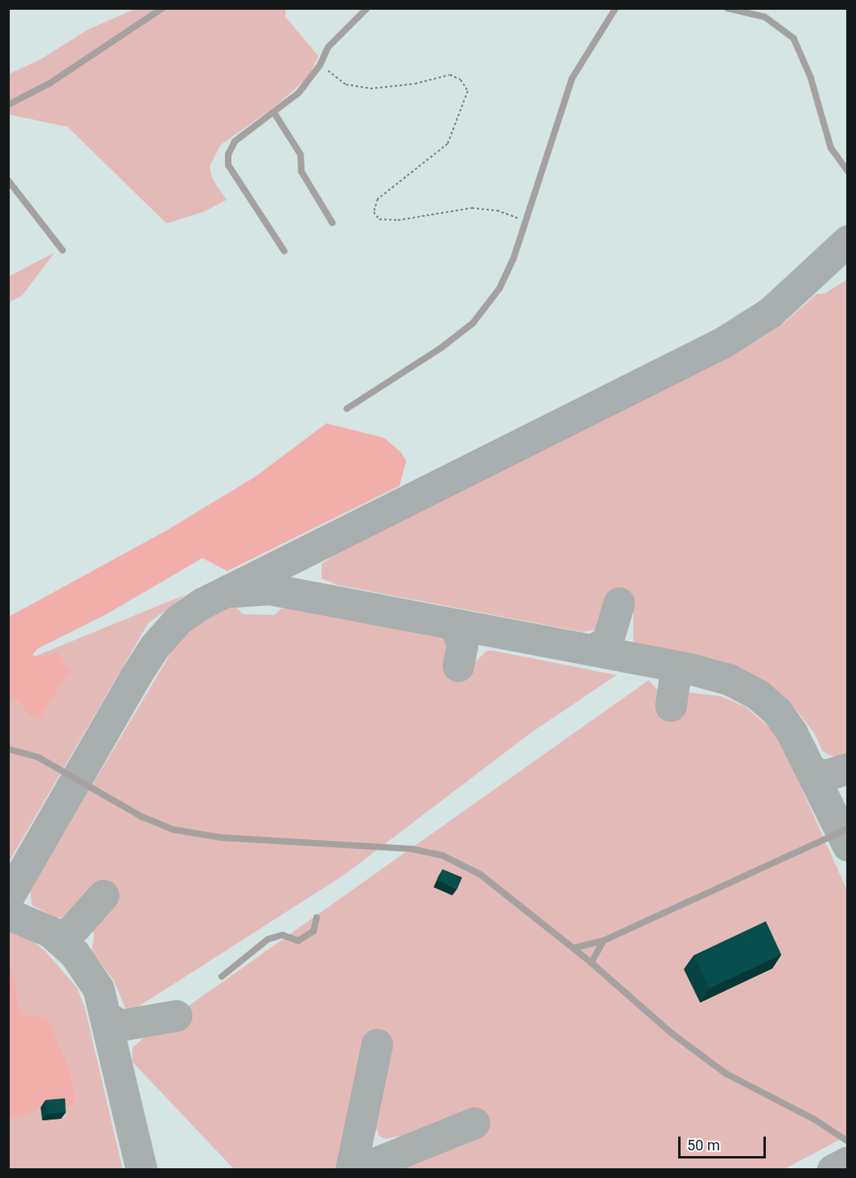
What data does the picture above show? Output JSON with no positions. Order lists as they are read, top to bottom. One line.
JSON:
{"scale_bar":"50 m"}
